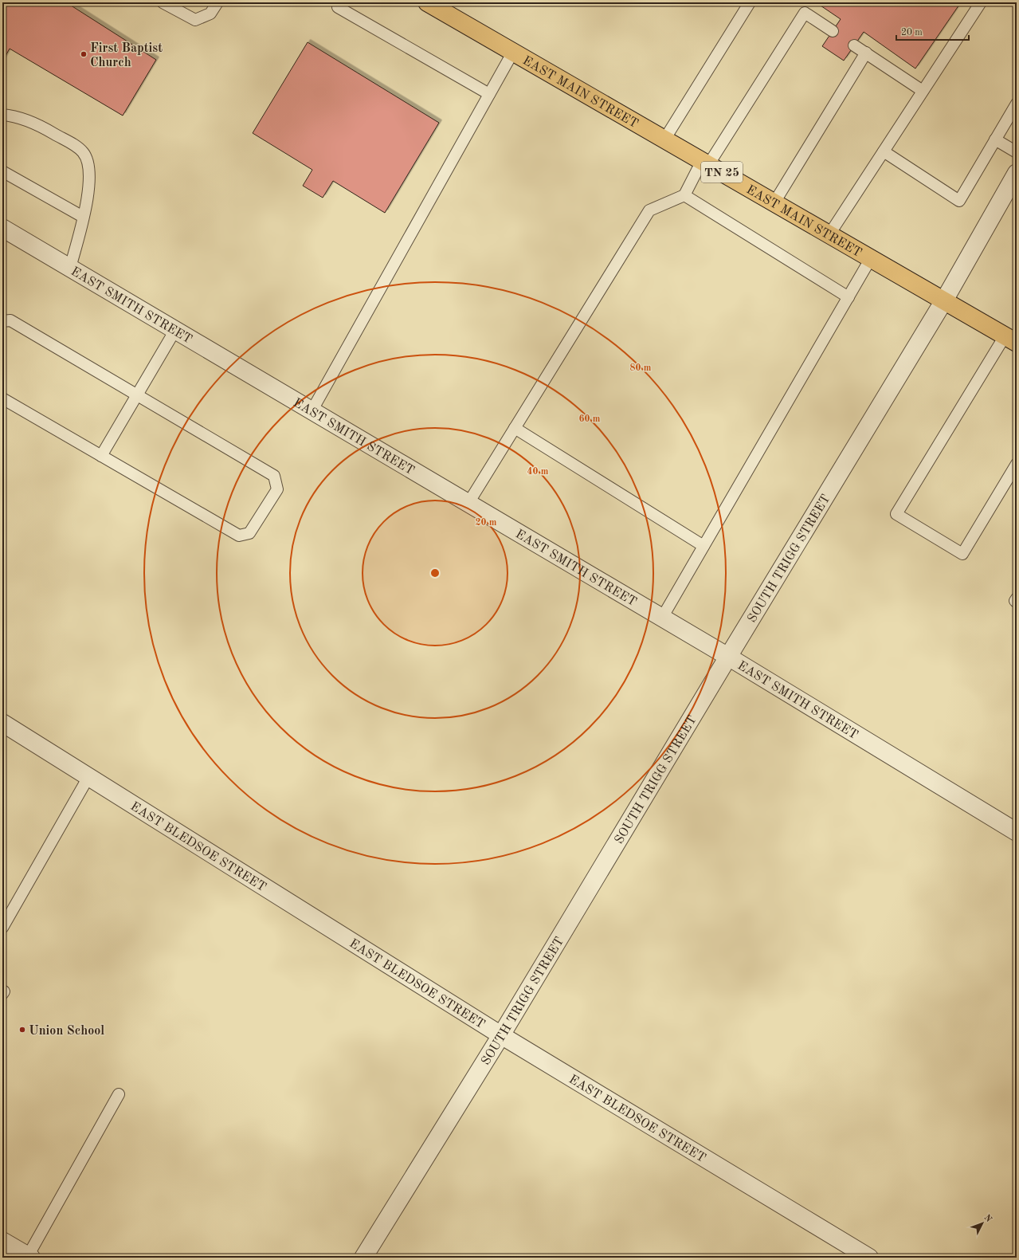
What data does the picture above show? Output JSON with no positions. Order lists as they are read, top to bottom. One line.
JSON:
{"streets":{"main road":["EAST MAIN STREET","TN 25"],"street":["EAST SMITH STREET","SOUTH TRIGG STREET","EAST BLEDSOE STREET"]},"crossings":[["EAST MAIN STREET","SOUTH TRIGG STREET"],["EAST SMITH STREET","SOUTH TRIGG STREET"],["SOUTH TRIGG STREET","EAST BLEDSOE STREET"]],"places":["First Baptist Church","Union School"],"scale_bar":"20 m","north":"top right","rings":["80 m","60 m","40 m","20 m"]}
